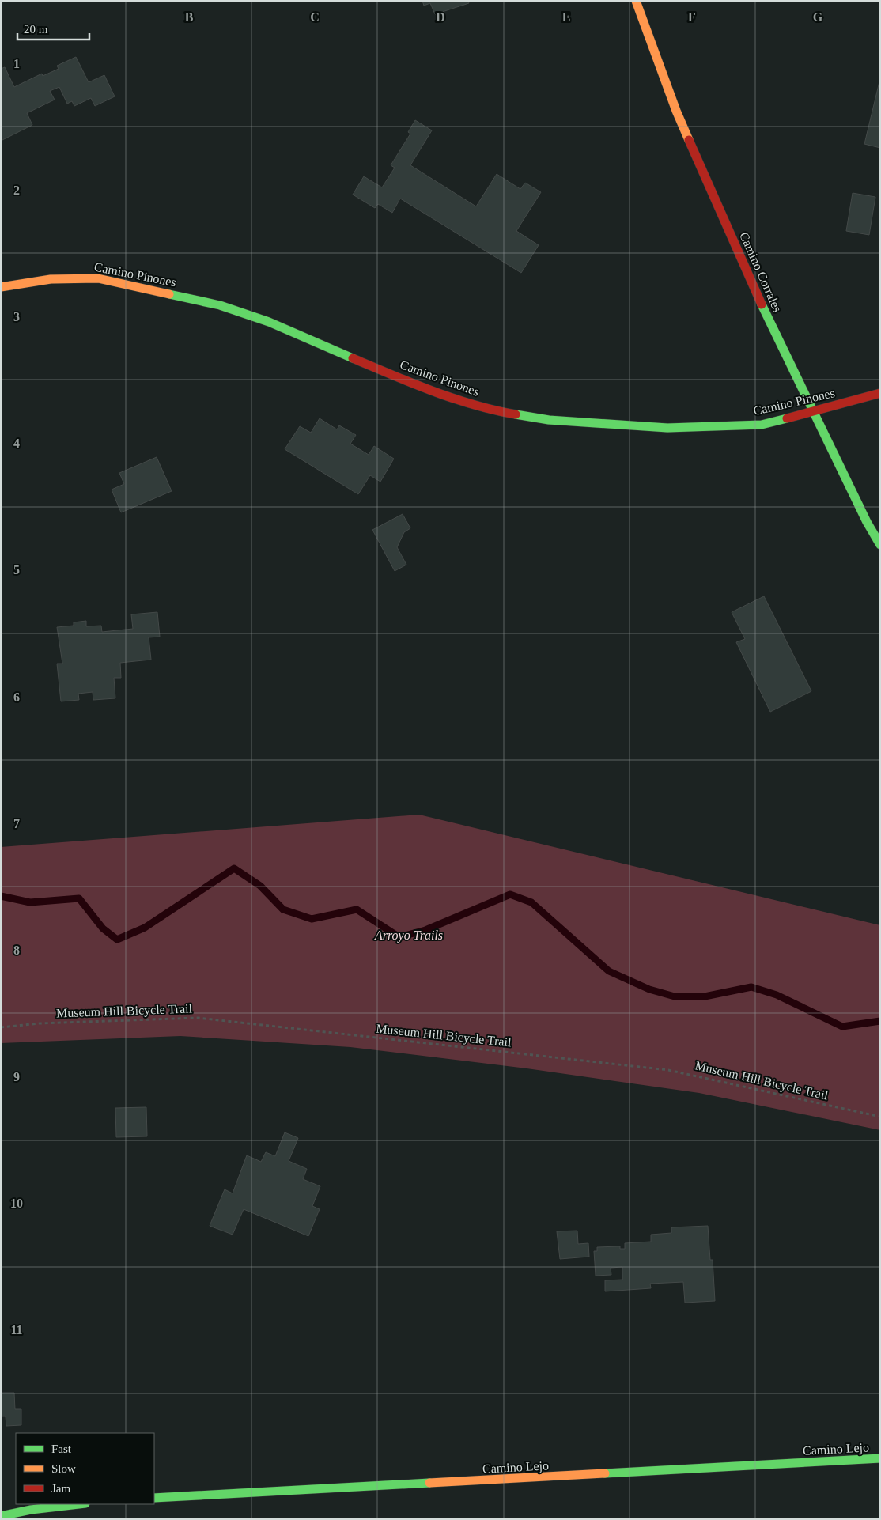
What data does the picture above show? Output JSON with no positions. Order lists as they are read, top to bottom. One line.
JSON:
{"streets":{"street":["Camino Corrales","Camino Pinones","Camino Lejo"],"path":["Museum Hill Bicycle Trail"]},"crossings":[["Camino Corrales","Camino Pinones"]],"parks":["Arroyo Trails"],"legend":["Fast","Slow","Jam"],"scale_bar":"20 m","grid":{"columns":["B","C","D","E","F","G"],"rows":["1","2","3","4","5","6","7","8","9","10","11"]}}
